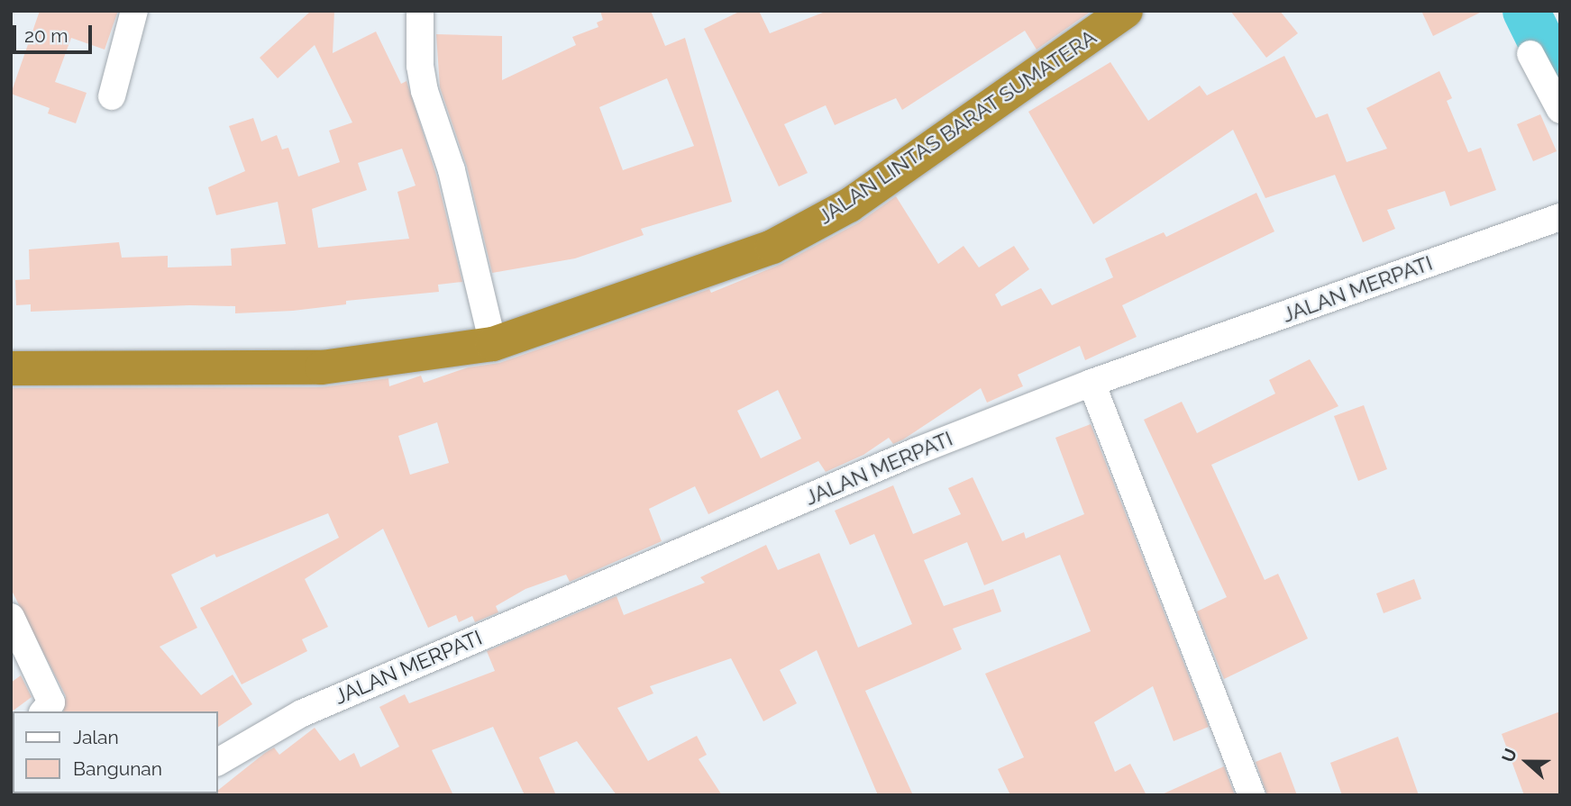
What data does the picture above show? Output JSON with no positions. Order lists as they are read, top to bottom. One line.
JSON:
{"streets":{"highway":["JALAN LINTAS BARAT SUMATERA"],"street":["JALAN MERPATI"]},"legend":["Jalan","Bangunan"],"scale_bar":"20 m","north":"left"}
